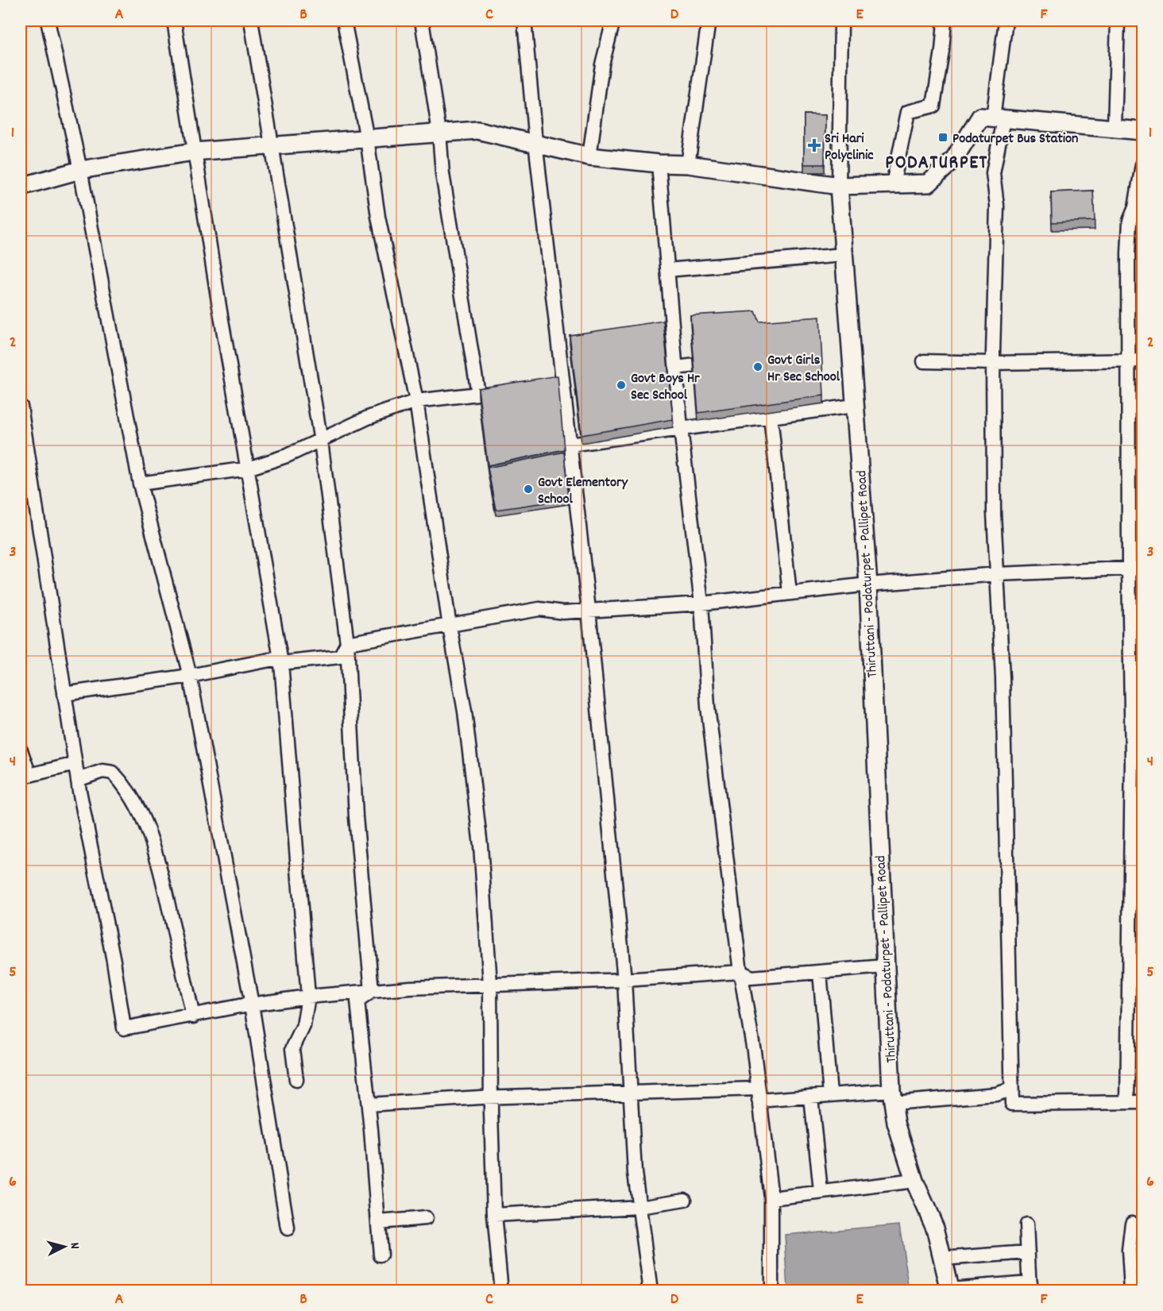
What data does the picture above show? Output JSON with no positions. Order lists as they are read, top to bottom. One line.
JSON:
{"streets":{"main road":["Thiruttani - Podaturpet - Pallipet Road"]},"districts":["PODATURPET"],"places":{"transit":["Podaturpet Bus Station"],"health":["Sri Hari Polyclinic"],"other":["Govt Girls Hr Sec School","Govt Boys Hr Sec School","Govt Elementory School"]},"north":"right","grid":{"columns":["A","B","C","D","E","F"],"rows":["1","2","3","4","5","6"]}}
